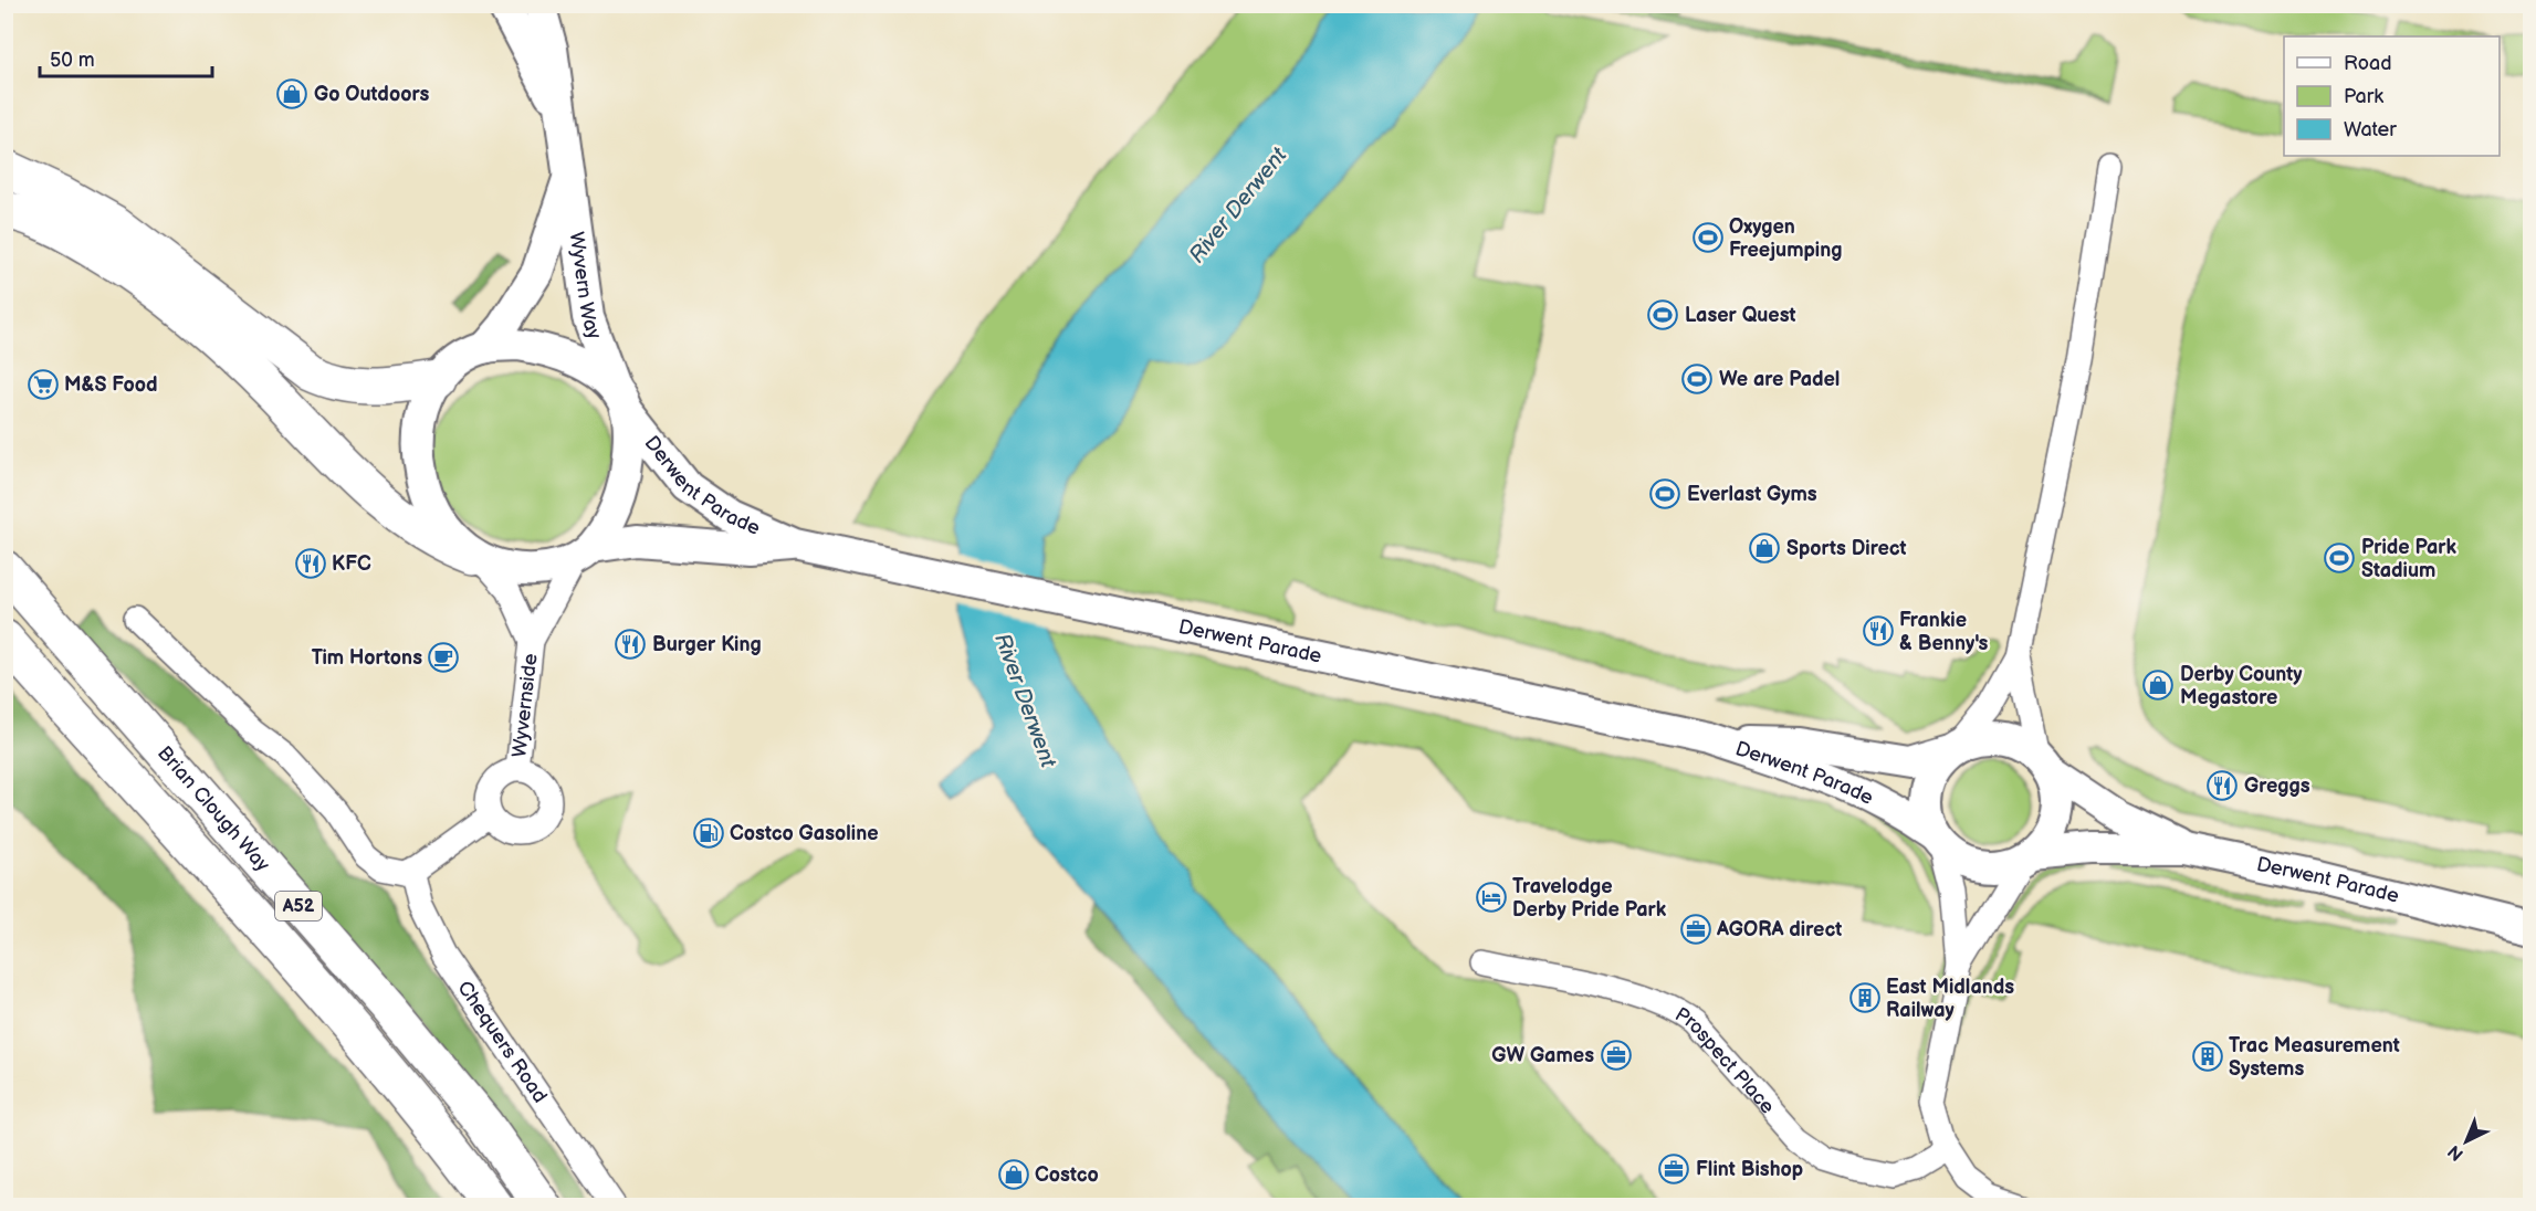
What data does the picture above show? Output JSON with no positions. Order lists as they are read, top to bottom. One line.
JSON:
{"streets":{"highway":["Brian Clough Way","A52"],"street":["Wyvern Way","Derwent Parade","Wyvernside","Chequers Road","Prospect Place"]},"crossings":[["Wyvern Way","Derwent Parade"],["Wyvern Way","Wyvernside"],["Derwent Parade","Wyvernside"]],"water":["River Derwent"],"places":{"shop":["Go Outdoors","Sports Direct","Derby County Megastore","Costco"],"sports":["Oxygen Freejumping","Laser Quest","We are Padel","Everlast Gyms","Pride Park Stadium"],"supermarket":["M&S Food"],"restaurant":["KFC","Frankie & Benny's","Burger King","Greggs"],"cafe":["Tim Hortons"],"fuel station":["Costco Gasoline"],"hotel":["Travelodge Derby Pride Park"],"office":["AGORA direct","GW Games","Flint Bishop"],"building":["East Midlands Railway","Trac Measurement Systems"]},"legend":["Road","Park","Water"],"scale_bar":"50 m","north":"bottom left"}
